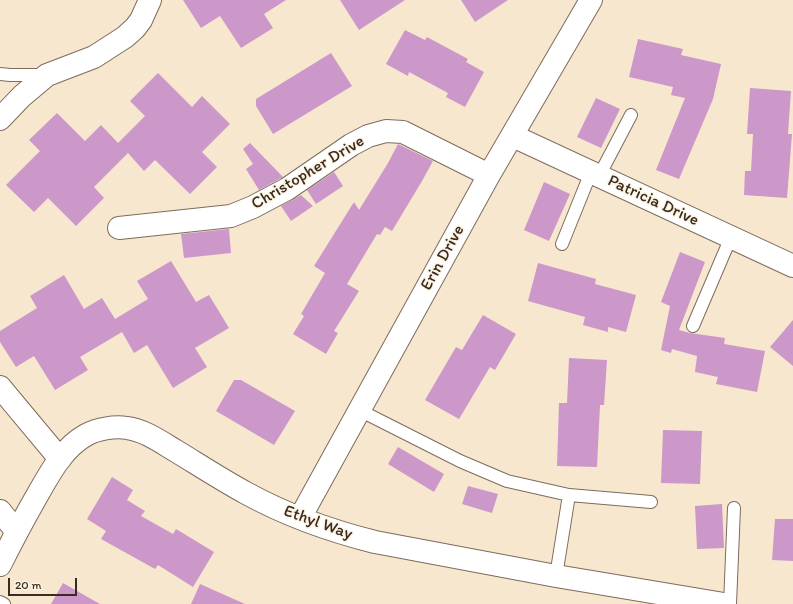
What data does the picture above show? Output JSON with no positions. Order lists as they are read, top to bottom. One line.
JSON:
{"streets":{"street":["Christopher Drive","Patricia Drive","Erin Drive","Ethyl Way"]},"crossings":[["Christopher Drive","Erin Drive"],["Patricia Drive","Erin Drive"],["Erin Drive","Ethyl Way"]],"scale_bar":"20 m"}
